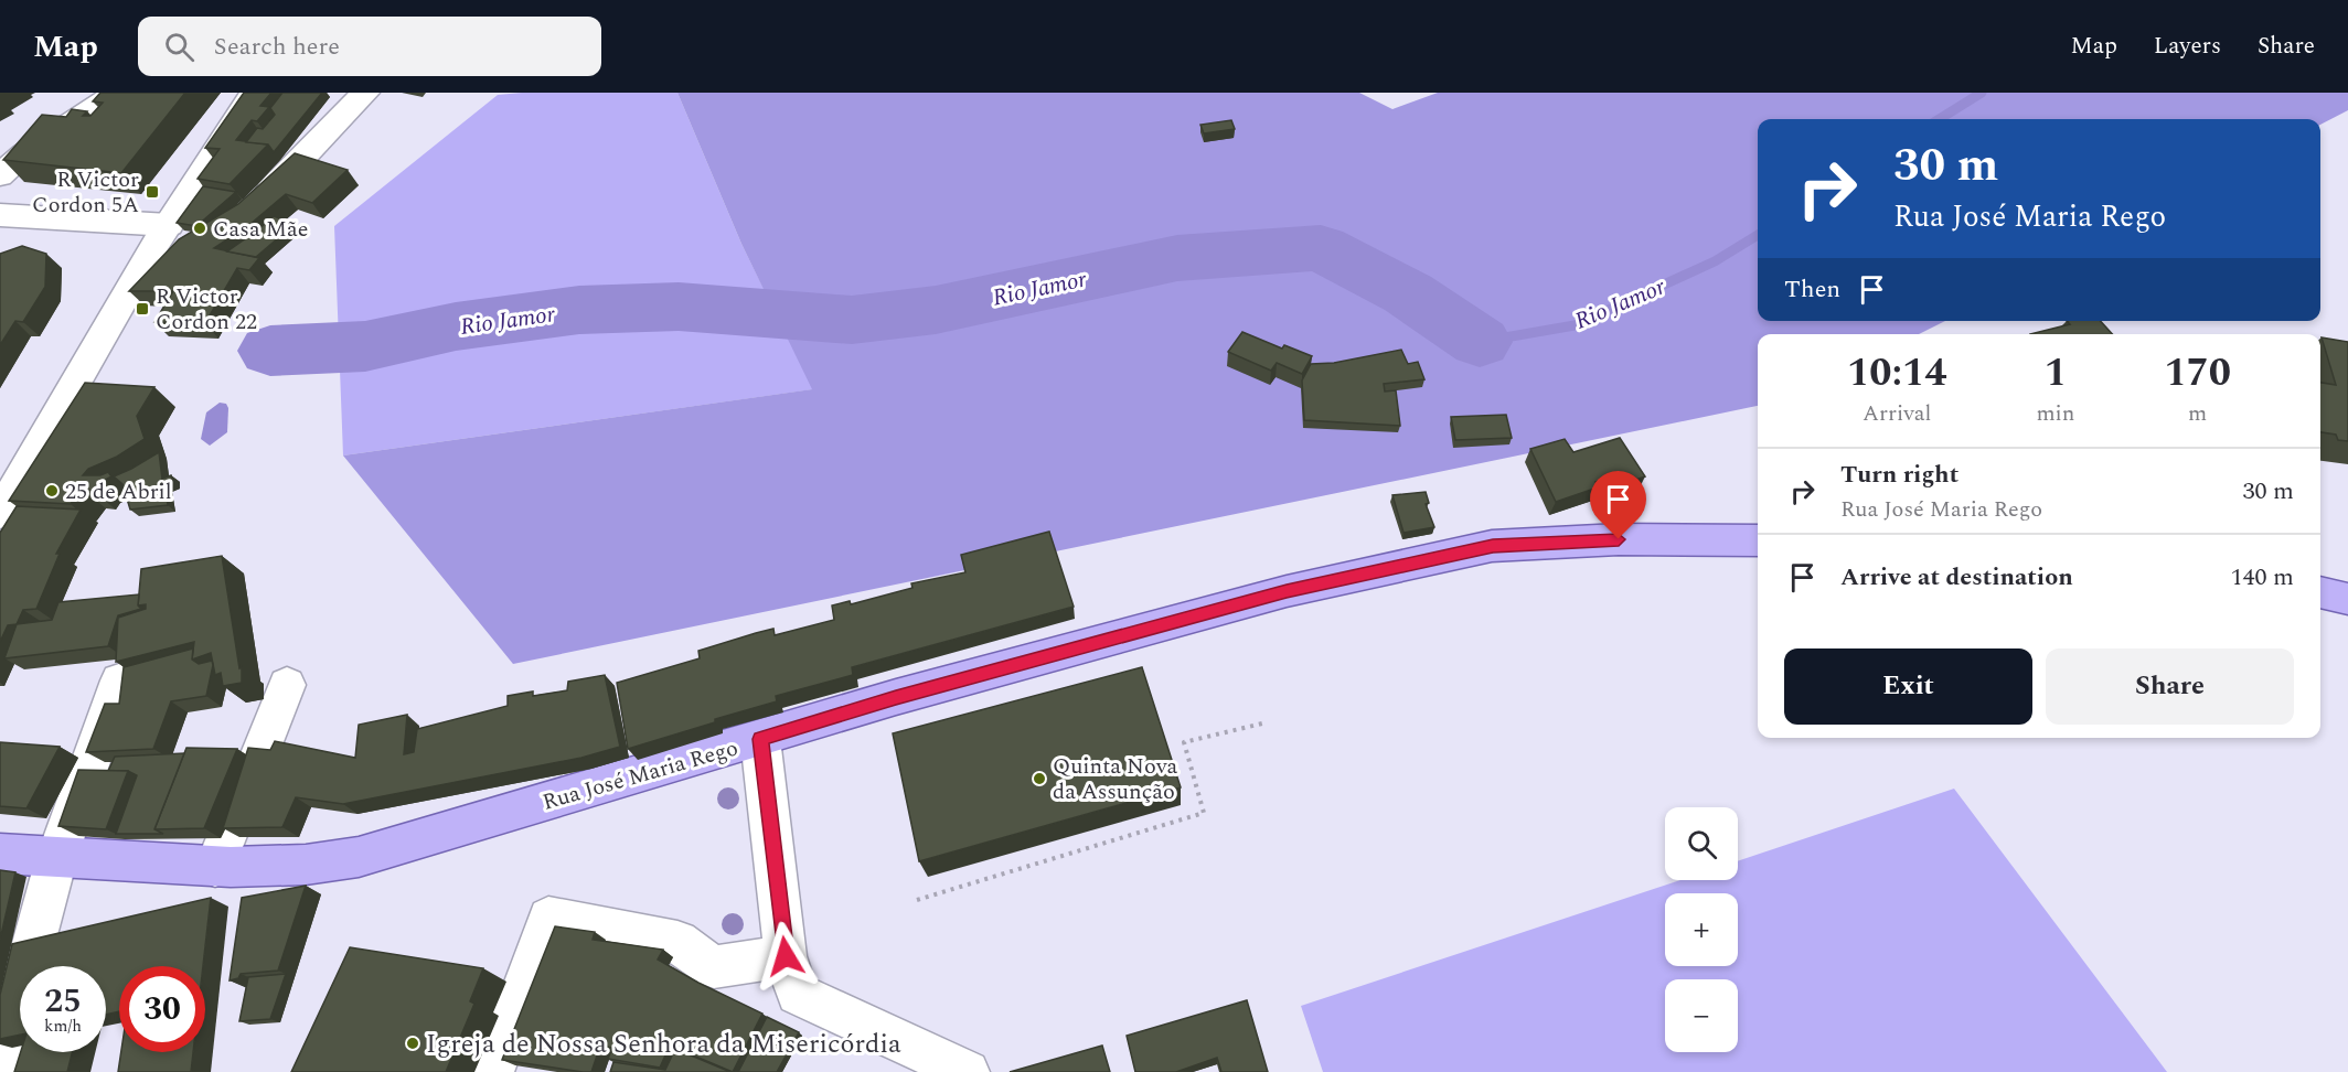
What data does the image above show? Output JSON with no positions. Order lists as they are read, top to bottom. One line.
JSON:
{"streets":{"main road":["Rua José Maria Rego"]},"water":["Rio Jamor"],"places":{"transit":["R Victor Cordon 5A","R Victor Cordon 22"],"other":["Casa Mãe","25 de Abril","Quinta Nova da Assunção","Igreja de Nossa Senhora da Misericórdia"]},"page":{"header":"Map","search":"Search here","nav":["Map","Layers","Share"],"turn":["30 m","Rua José Maria Rego"],"then":"Then","eta":["10:14","Arrival","1","min","170","m"],"list":[{"name":"Turn right","note":"Rua José Maria Rego","value":"30 m"},{"name":"Arrive at destination","value":"140 m"}],"buttons":["Exit","Share"],"map_buttons":["+","−"],"speed":"25 km/h","limit":"30"}}
